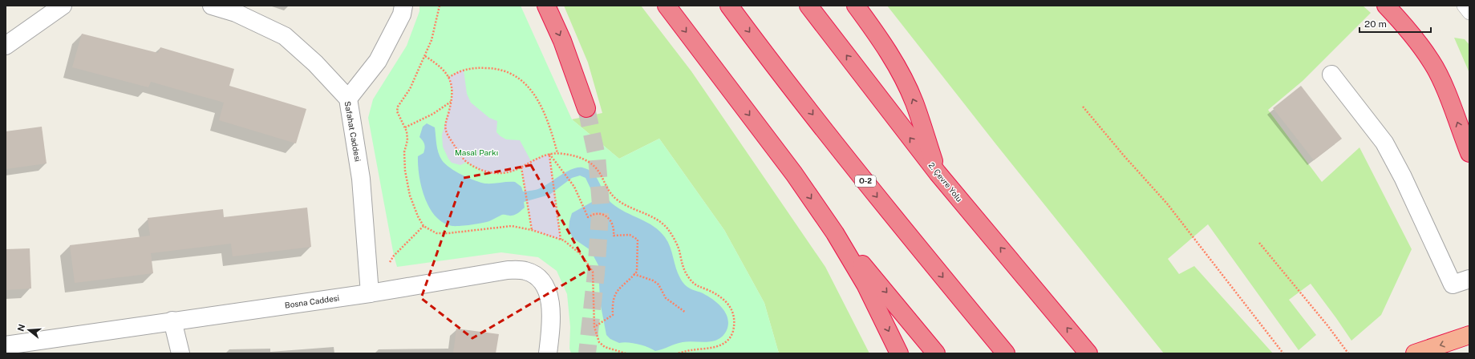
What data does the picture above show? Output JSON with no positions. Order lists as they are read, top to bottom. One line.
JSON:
{"streets":{"highway":["O-2","2. Çevre Yolu"],"street":["Safahat Caddesi","Bosna Caddesi"]},"crossings":[["Safahat Caddesi","Bosna Caddesi"]],"parks":["Masal Parkı"],"scale_bar":"20 m","north":"left"}
